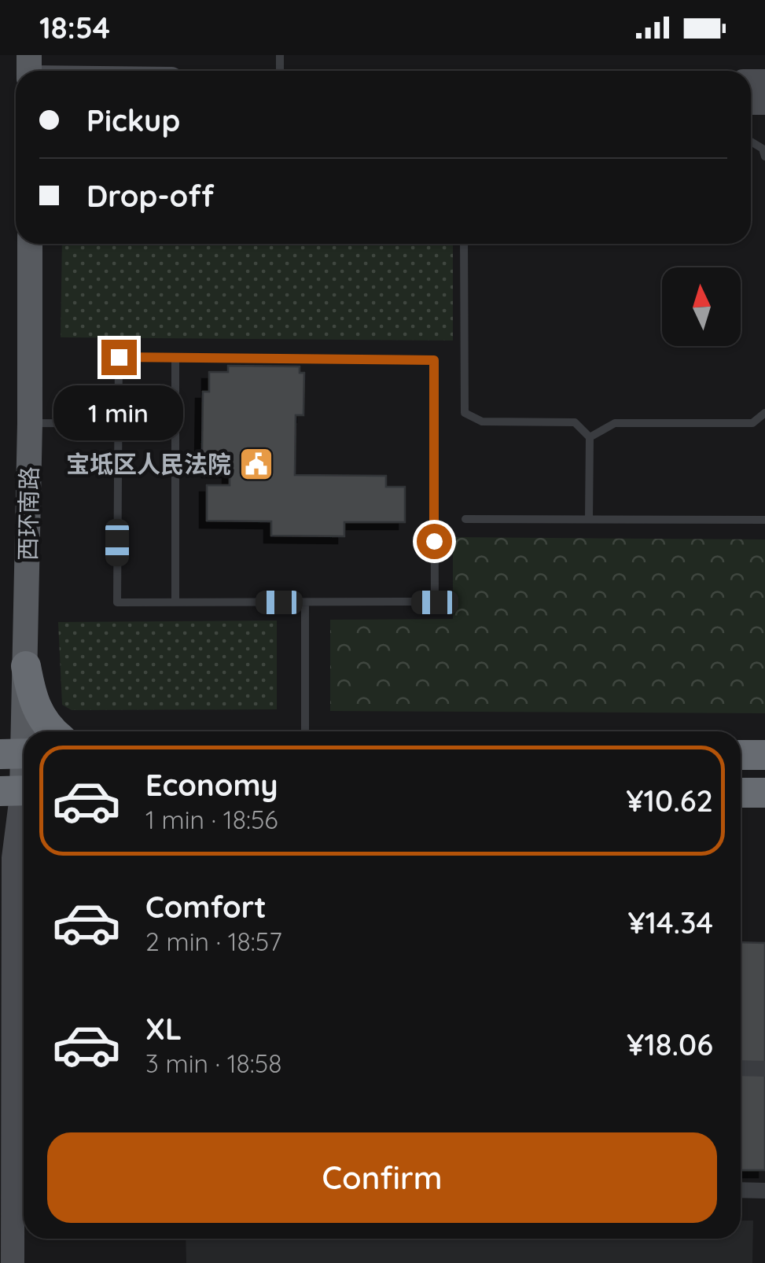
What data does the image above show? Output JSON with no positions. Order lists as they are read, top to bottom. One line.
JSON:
{"streets":{"main road":["西环南路"]},"places":{"public building":["宝坻区人民法院"]},"north":"top","page":{"status":"18:54","banner":["Pickup","Drop-off"],"bubble":"1 min","list":[{"name":"Economy","note":"1 min · 18:56","value":"¥10.62"},{"name":"Comfort","note":"2 min · 18:57","value":"¥14.34"},{"name":"XL","note":"3 min · 18:58","value":"¥18.06"}],"buttons":"Confirm"}}
